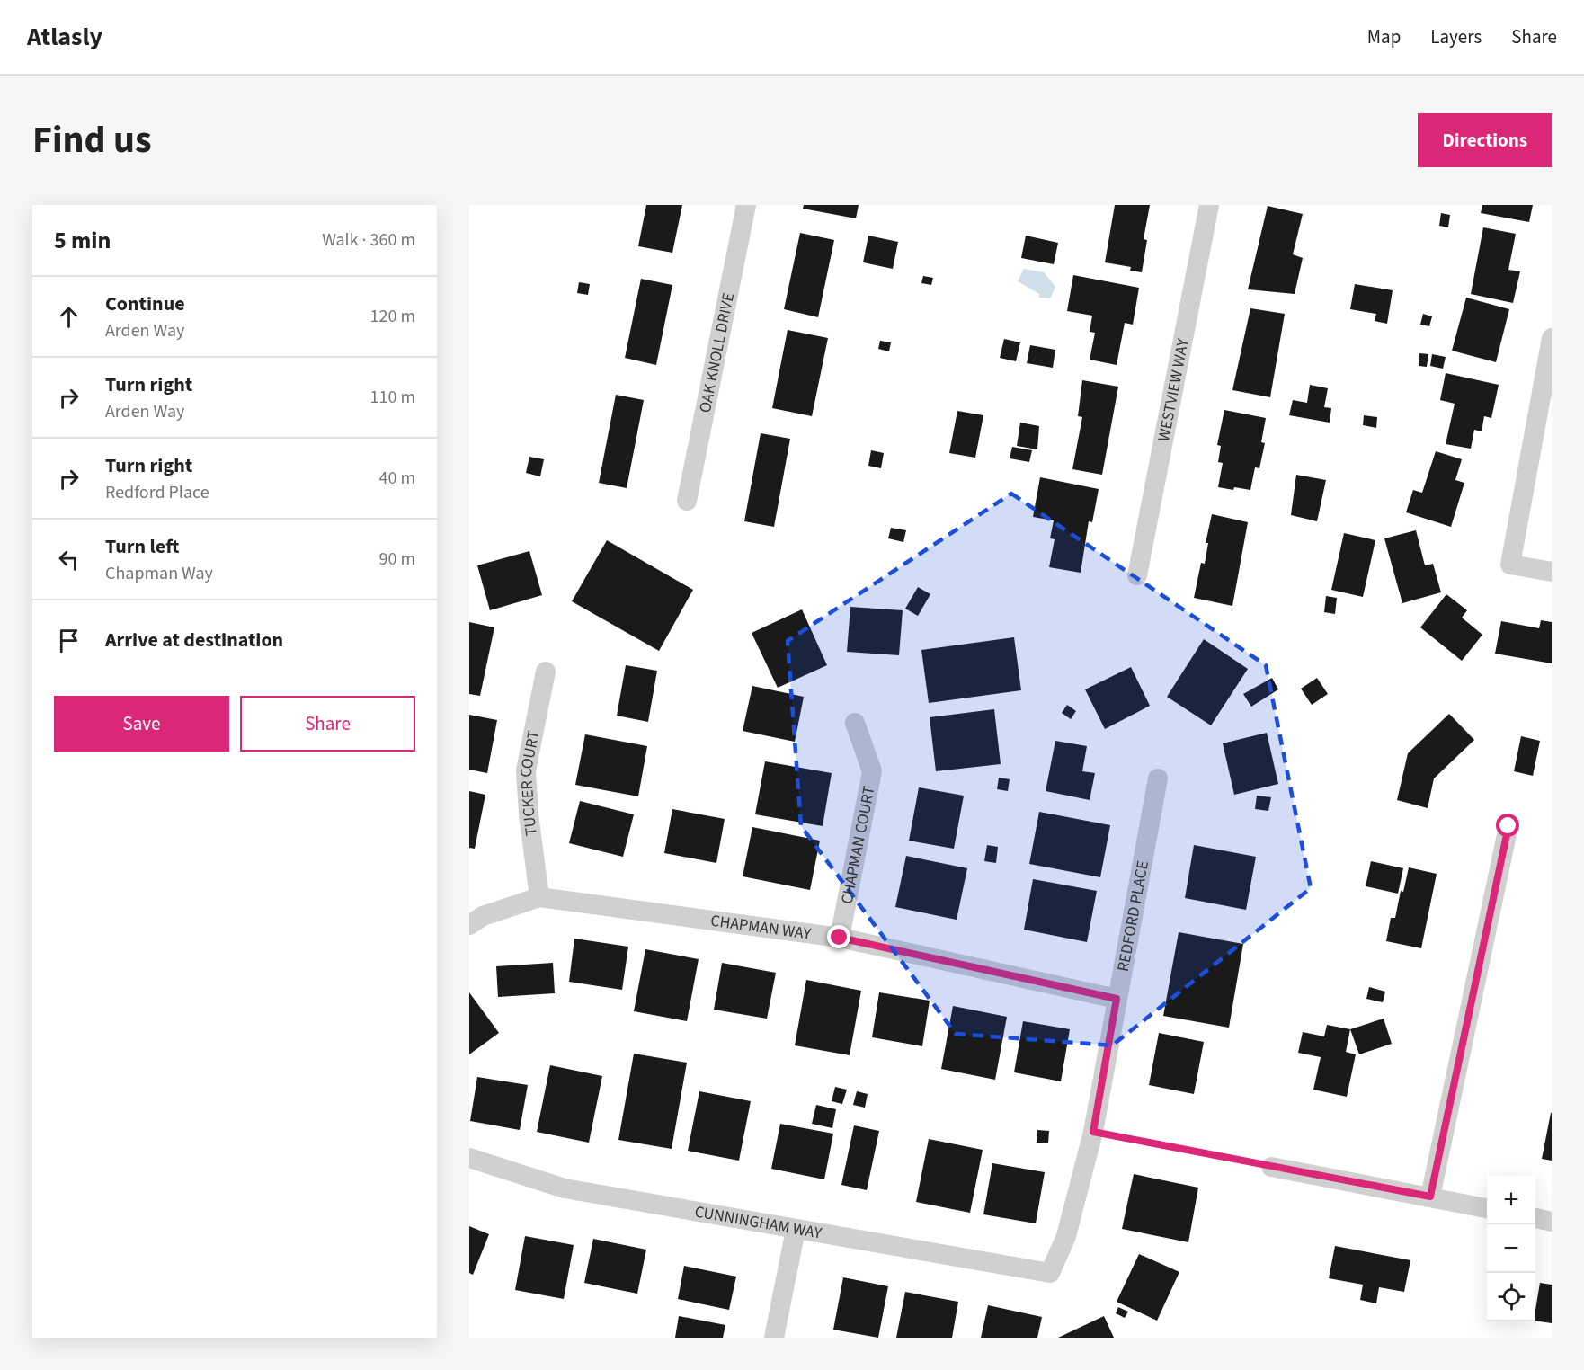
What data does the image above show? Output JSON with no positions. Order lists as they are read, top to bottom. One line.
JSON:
{"streets":{"street":["OAK KNOLL DRIVE","WESTVIEW WAY","TUCKER COURT","CHAPMAN COURT","REDFORD PLACE","CHAPMAN WAY","CUNNINGHAM WAY"]},"crossings":[["TUCKER COURT","CHAPMAN WAY"],["CHAPMAN COURT","CHAPMAN WAY"],["REDFORD PLACE","CHAPMAN WAY"],["REDFORD PLACE","CUNNINGHAM WAY"]],"page":{"header":"Atlasly","nav":["Map","Layers","Share"],"title":"Find us","buttons":["Directions",["Save","Share"]],"heading":["5 min","Walk · 360 m"],"list":[["Continue","Arden Way","120 m"],["Turn right","Arden Way","110 m"],["Turn right","Redford Place","40 m"],["Turn left","Chapman Way","90 m"],"Arrive at destination"],"map_buttons":["+","−"]}}
